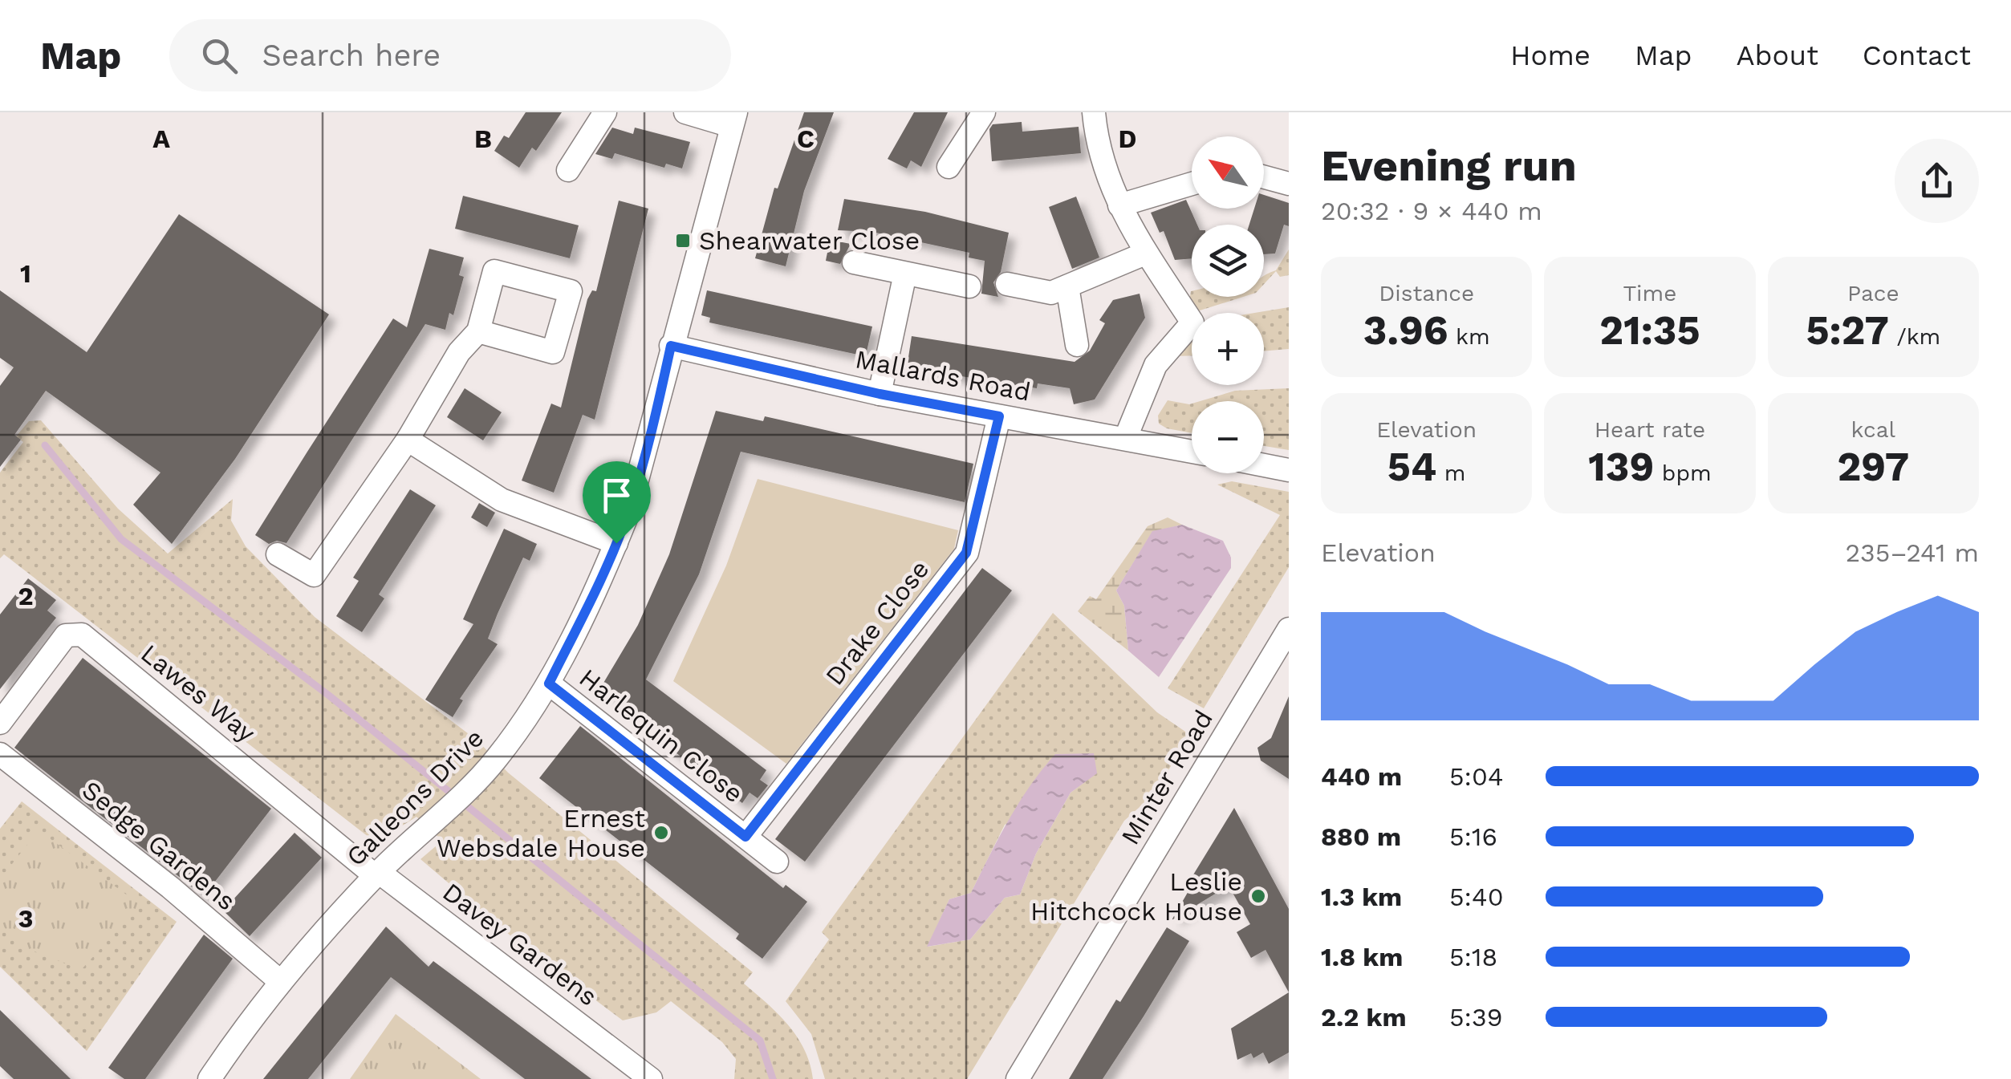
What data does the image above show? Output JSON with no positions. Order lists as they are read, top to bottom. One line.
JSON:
{"streets":{"street":["Mallards Road","Drake Close","Lawes Way","Harlequin Close","Minter Road","Galleons Drive","Sedge Gardens","Davey Gardens"]},"crossings":[["Mallards Road","Drake Close"],["Mallards Road","Galleons Drive"],["Drake Close","Harlequin Close"],["Lawes Way","Galleons Drive"],["Lawes Way","Davey Gardens"],["Harlequin Close","Galleons Drive"],["Galleons Drive","Sedge Gardens"],["Galleons Drive","Davey Gardens"]],"places":{"transit":["Shearwater Close"],"other":["Ernest Websdale House","Leslie Hitchcock House"]},"north":"top left","page":{"header":"Map","search":"Search here","nav":["Home","Map","About","Contact"],"heading":["Evening run","20:32 · 9 × 440 m"],"map_buttons":["+","−"],"stats":[["Distance","3.96 km"],["Time","21:35"],["Pace","5:27 /km"],["Elevation","54 m"],["Heart rate","139 bpm"],["kcal","297"]],"chart":["Elevation","235–241 m"],"list":[{"name":"440 m","note":"5:04"},{"name":"880 m","note":"5:16"},{"name":"1.3 km","note":"5:40"},{"name":"1.8 km","note":"5:18"},{"name":"2.2 km","note":"5:39"}]},"grid":{"columns":["A","B","C","D"],"rows":["1","2","3"]}}
